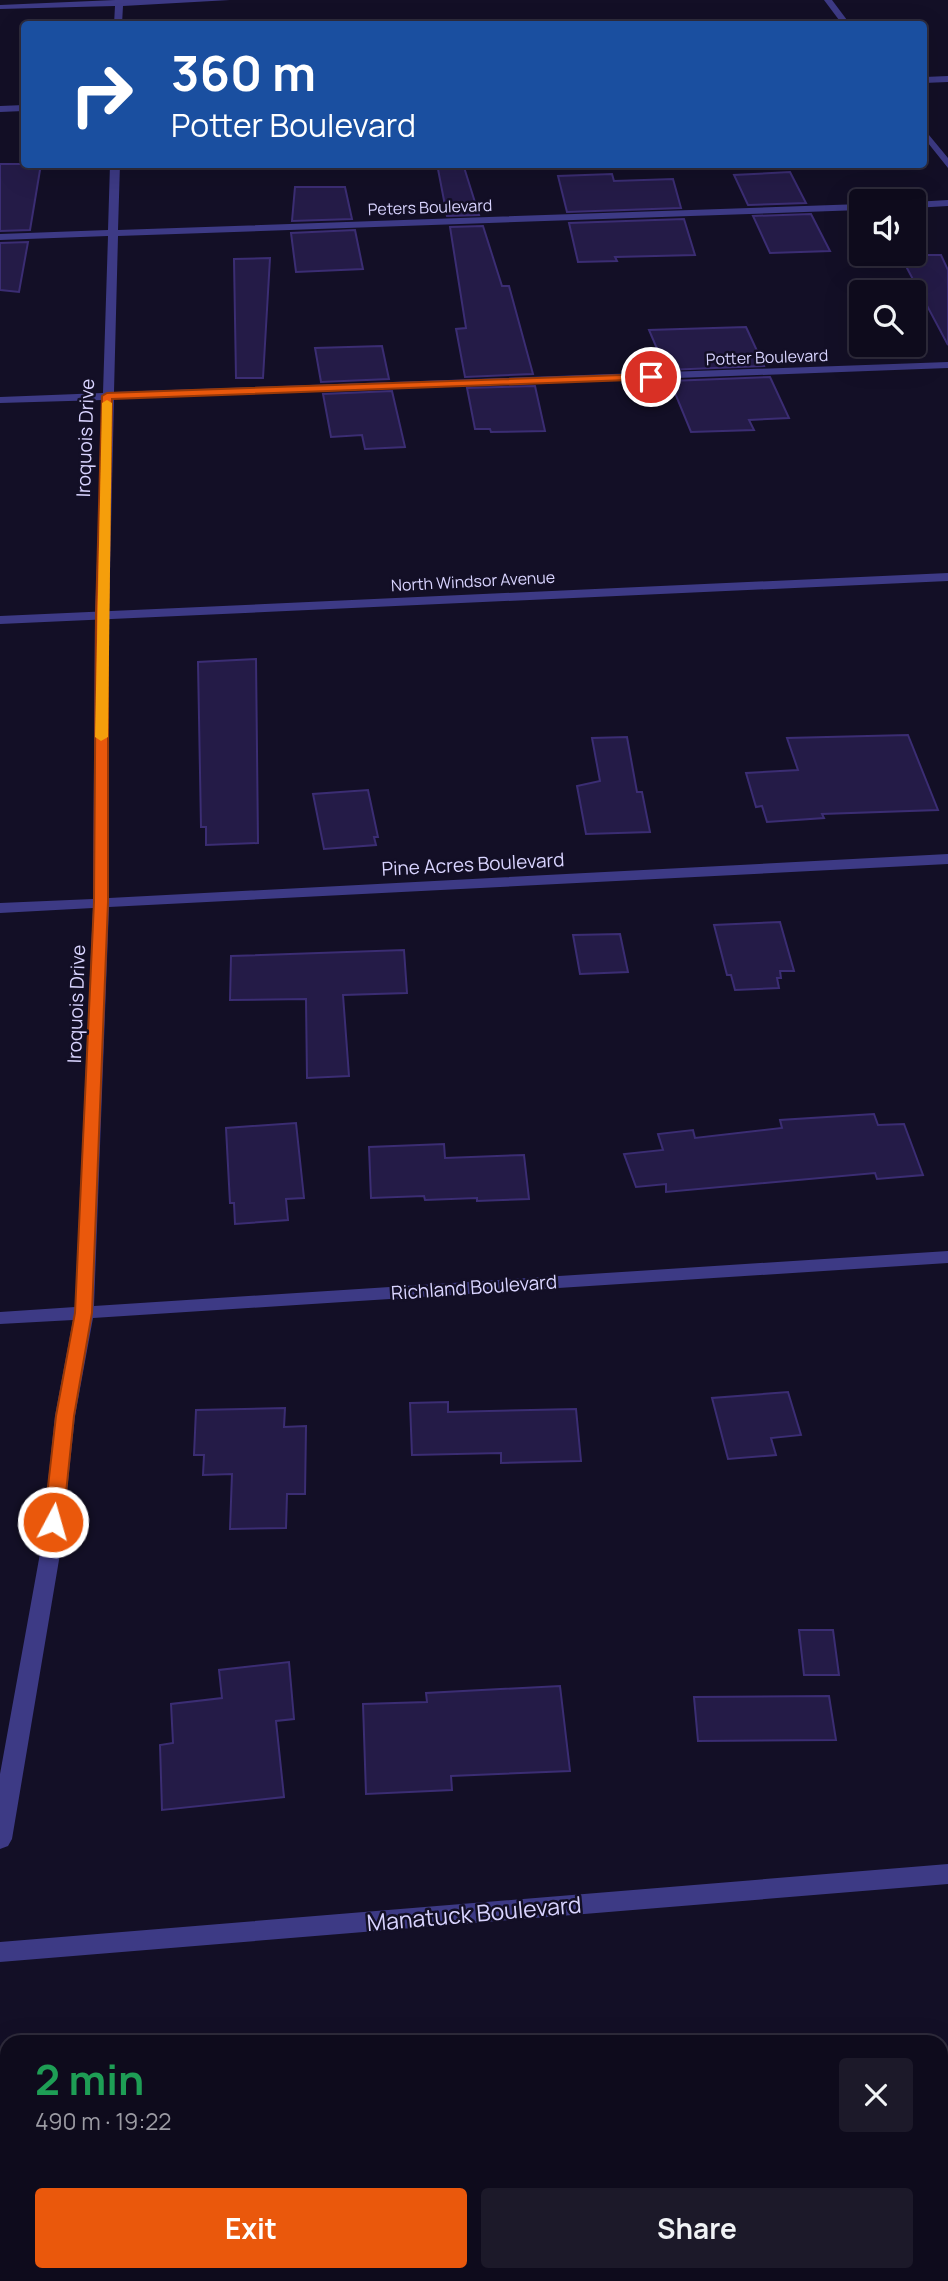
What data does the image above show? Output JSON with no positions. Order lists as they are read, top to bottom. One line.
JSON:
{"streets":{"street":["Peters Boulevard","Potter Boulevard","Iroquois Drive","North Windsor Avenue","Pine Acres Boulevard","Richland Boulevard","Manatuck Boulevard"]},"crossings":[["Peters Boulevard","Iroquois Drive"],["Potter Boulevard","Iroquois Drive"],["Iroquois Drive","North Windsor Avenue"],["Iroquois Drive","Pine Acres Boulevard"],["Iroquois Drive","Richland Boulevard"]],"page":{"turn":["360 m","Potter Boulevard"],"heading":["2 min","490 m · 19:22"],"buttons":["Exit","Share"]}}
